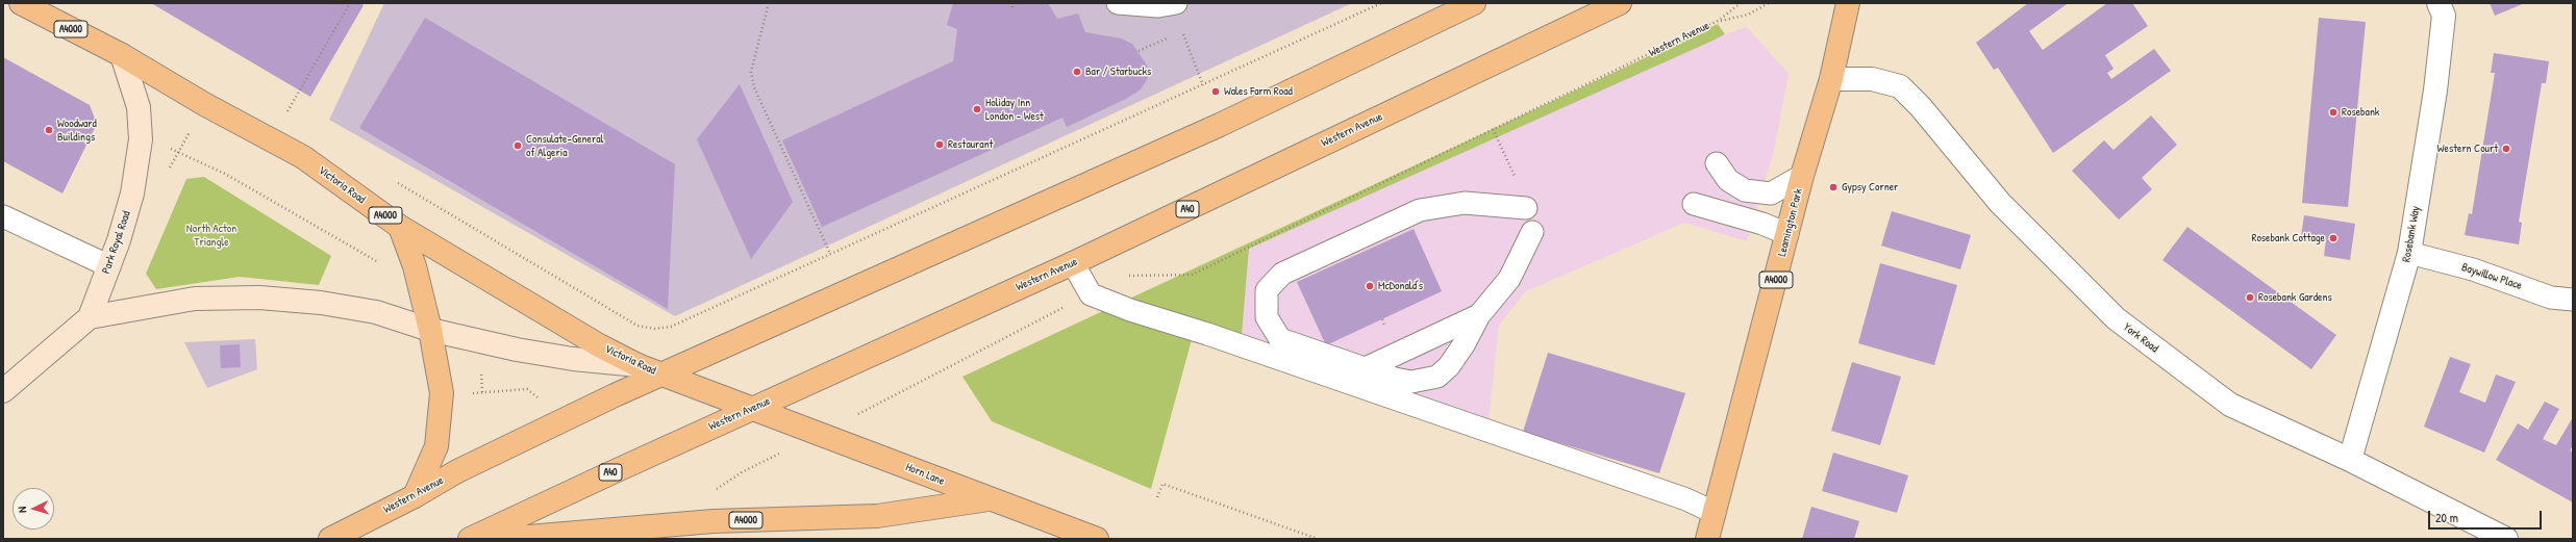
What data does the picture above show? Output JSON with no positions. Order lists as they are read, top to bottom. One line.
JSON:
{"streets":{"main road":["A4000","Western Avenue","Victoria Road","A40","Leamington Park","Park Royal Road","Horn Lane"],"street":["Rosebank Way","York Road"],"lane":["Baywillow Place"]},"crossings":[["A4000","Western Avenue"],["A4000","Victoria Road"],["A4000","Leamington Park"],["A4000","Horn Lane"],["Western Avenue","Victoria Road"],["Western Avenue","Horn Lane"],["Victoria Road","Park Royal Road"],["Victoria Road","Horn Lane"],["Leamington Park","York Road"],["Rosebank Way","Baywillow Place"],["Rosebank Way","York Road"]],"parks":["North Acton Triangle"],"places":["Bar / Starbucks","Wales Farm Road","Holiday Inn London - West","Rosebank","Woodward Buildings","Restaurant","Consulate-General of Algeria","Western Court","Gypsy Corner","Rosebank Cottage","McDonald's","Rosebank Gardens"],"scale_bar":"20 m","north":"left"}
